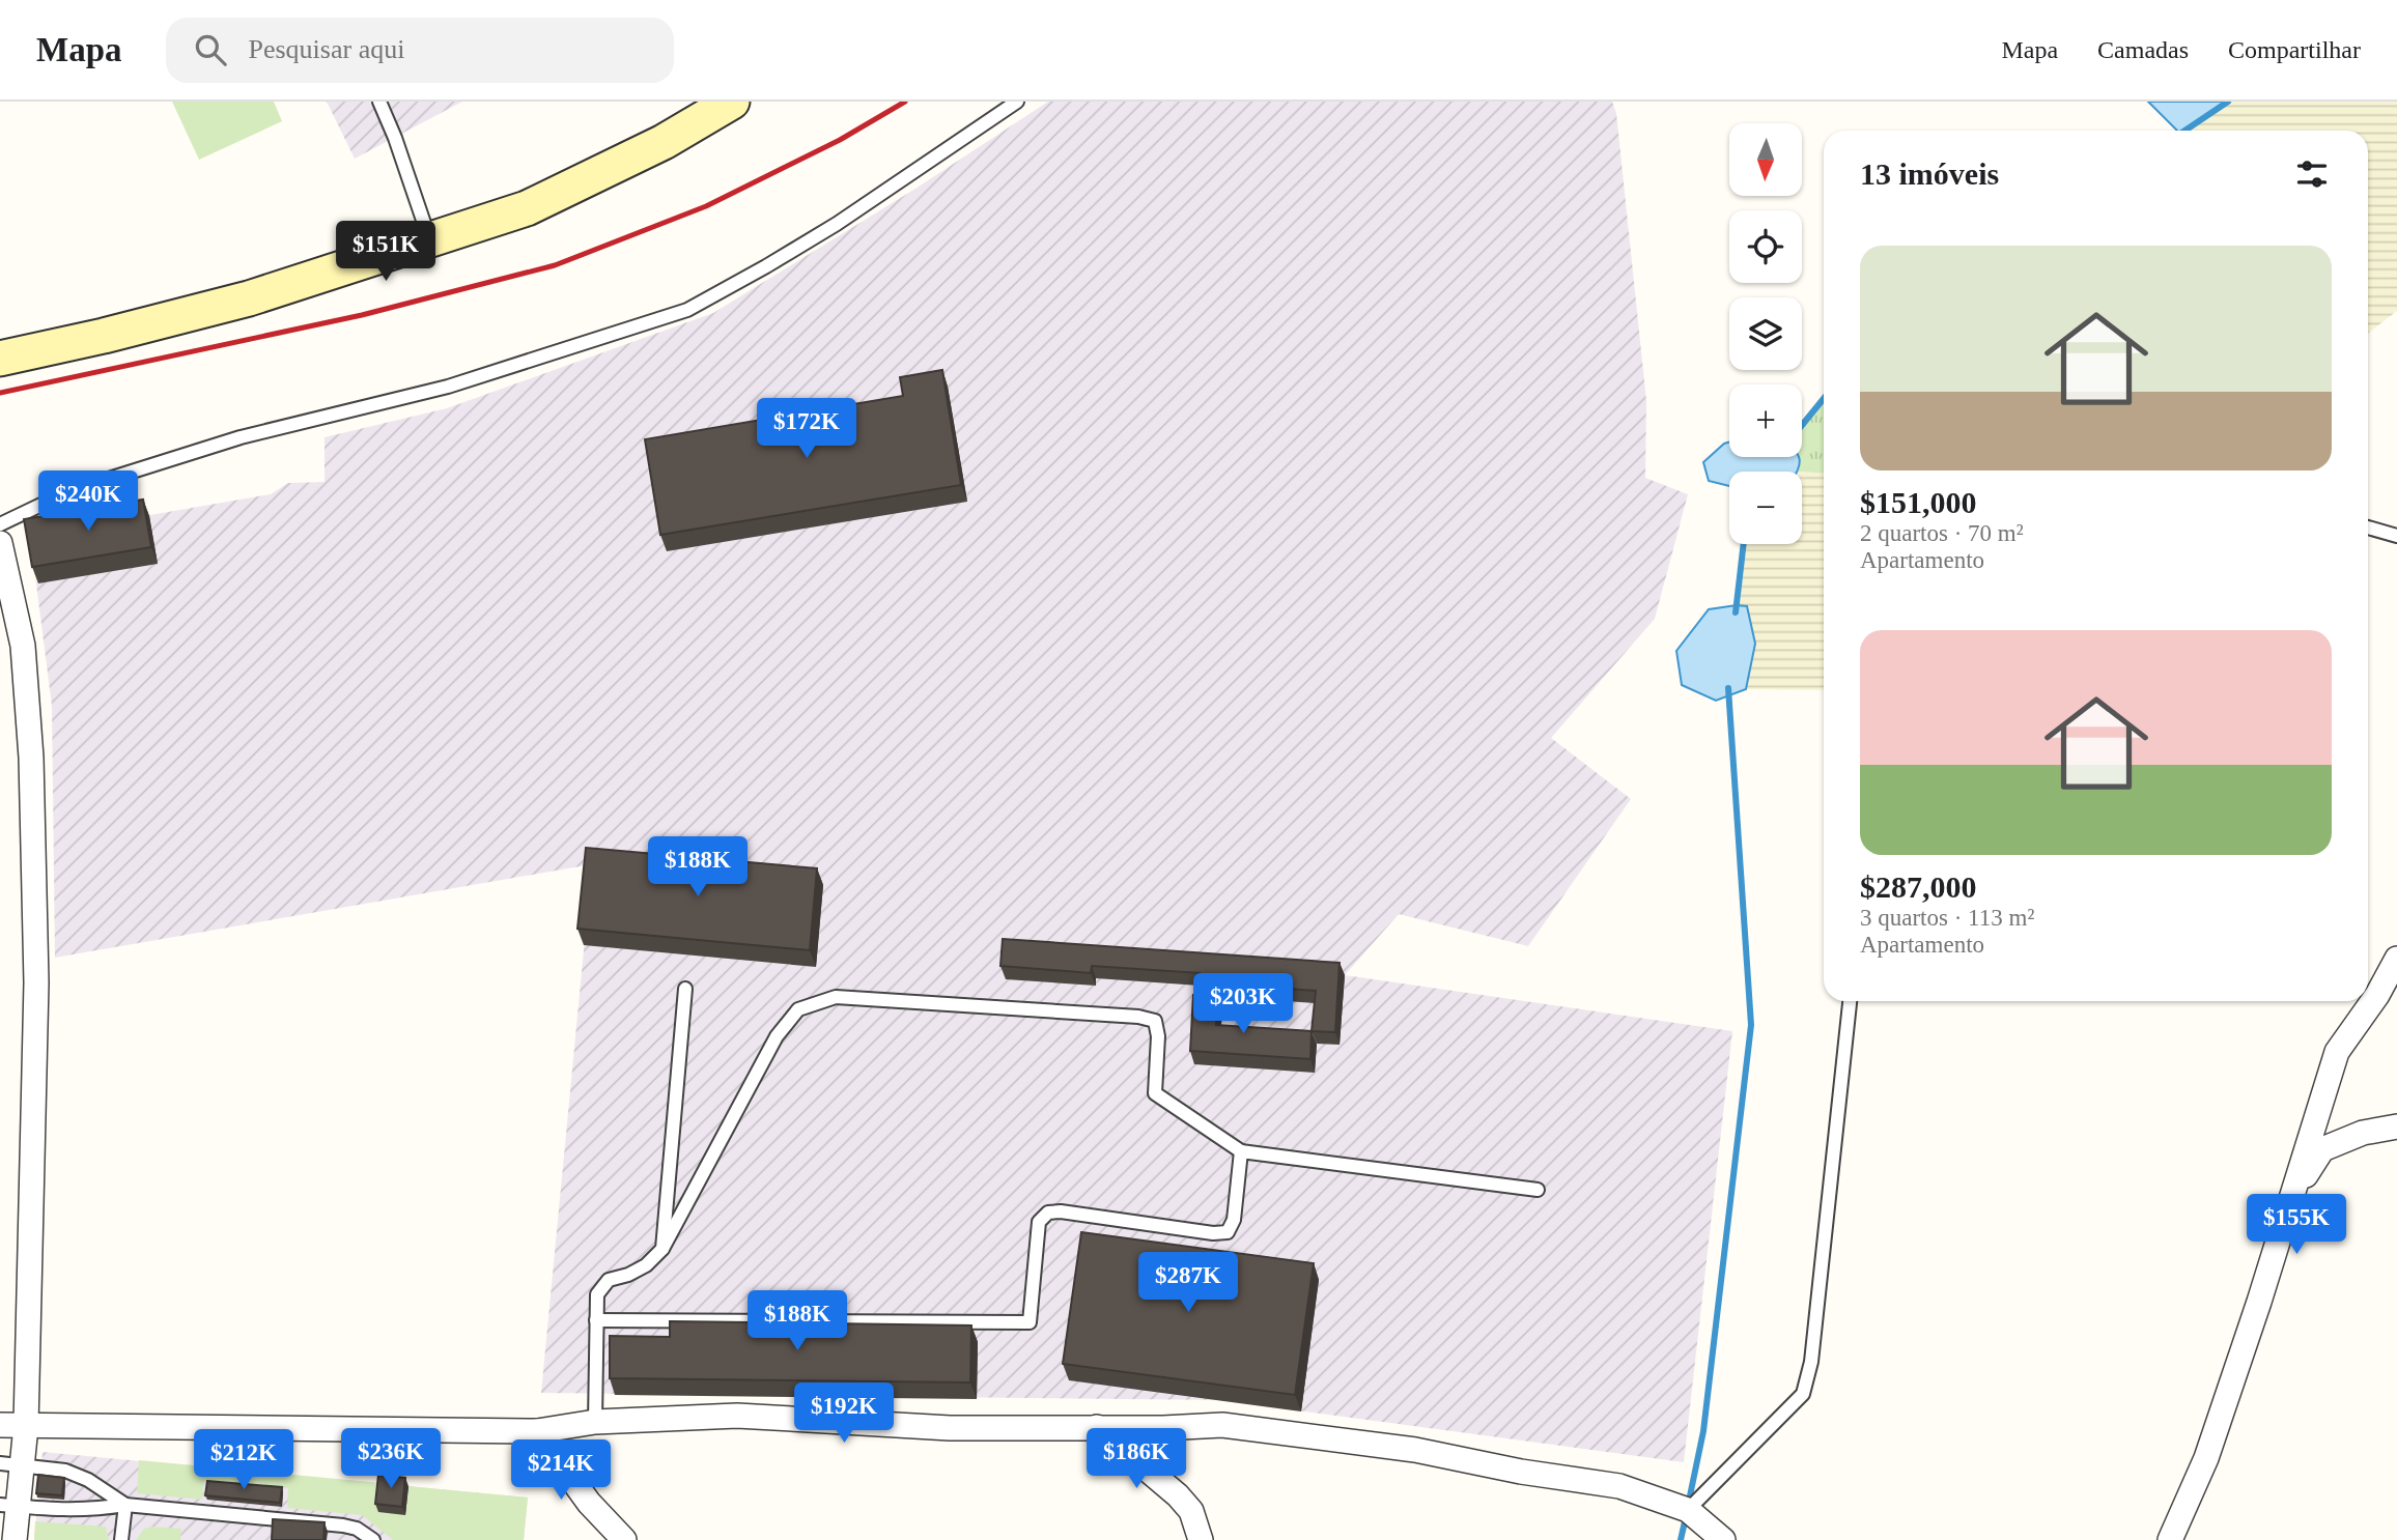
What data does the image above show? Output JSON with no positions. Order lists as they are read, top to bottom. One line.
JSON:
{"north":"bottom","page":{"header":"Mapa","search":"Pesquisar aqui","nav":["Mapa","Camadas","Compartilhar"],"map_buttons":["+","−"],"heading":"13 imóveis","list":[{"name":"$151,000","note":"2 quartos · 70 m² · Apartamento"},{"name":"$287,000","note":"3 quartos · 113 m² · Apartamento"}],"price":["$151K","$172K","$240K","$188K","$203K","$155K","$287K","$188K","$192K","$236K","$186K","$212K","$214K"]}}
